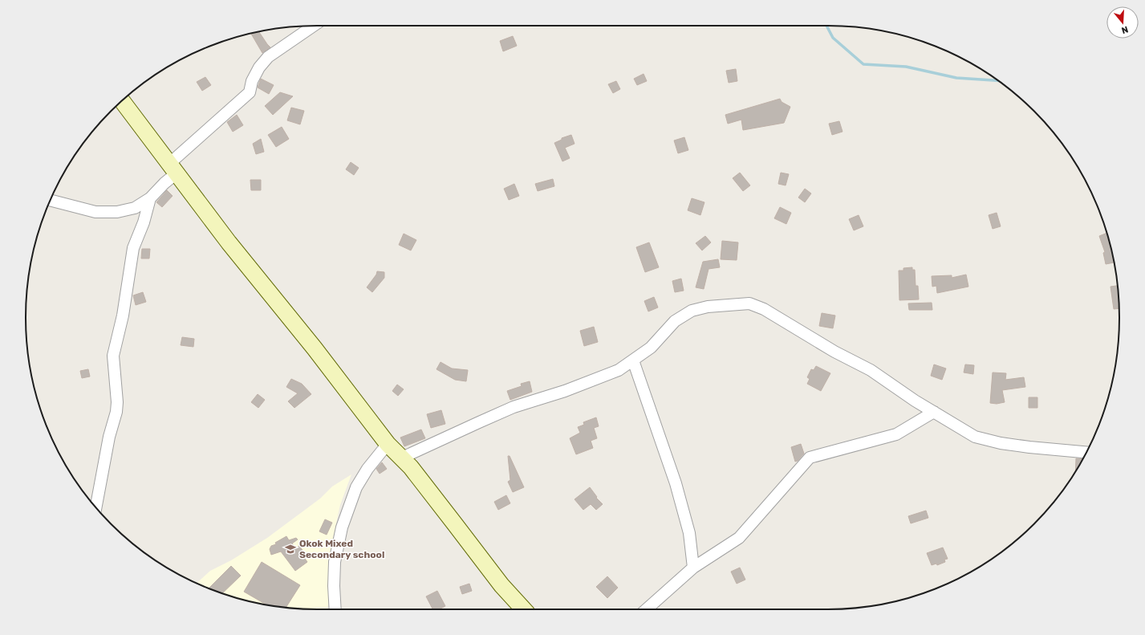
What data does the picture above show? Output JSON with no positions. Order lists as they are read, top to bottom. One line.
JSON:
{"places":{"school or university":["Okok Mixed Secondary school"]},"north":"bottom"}
